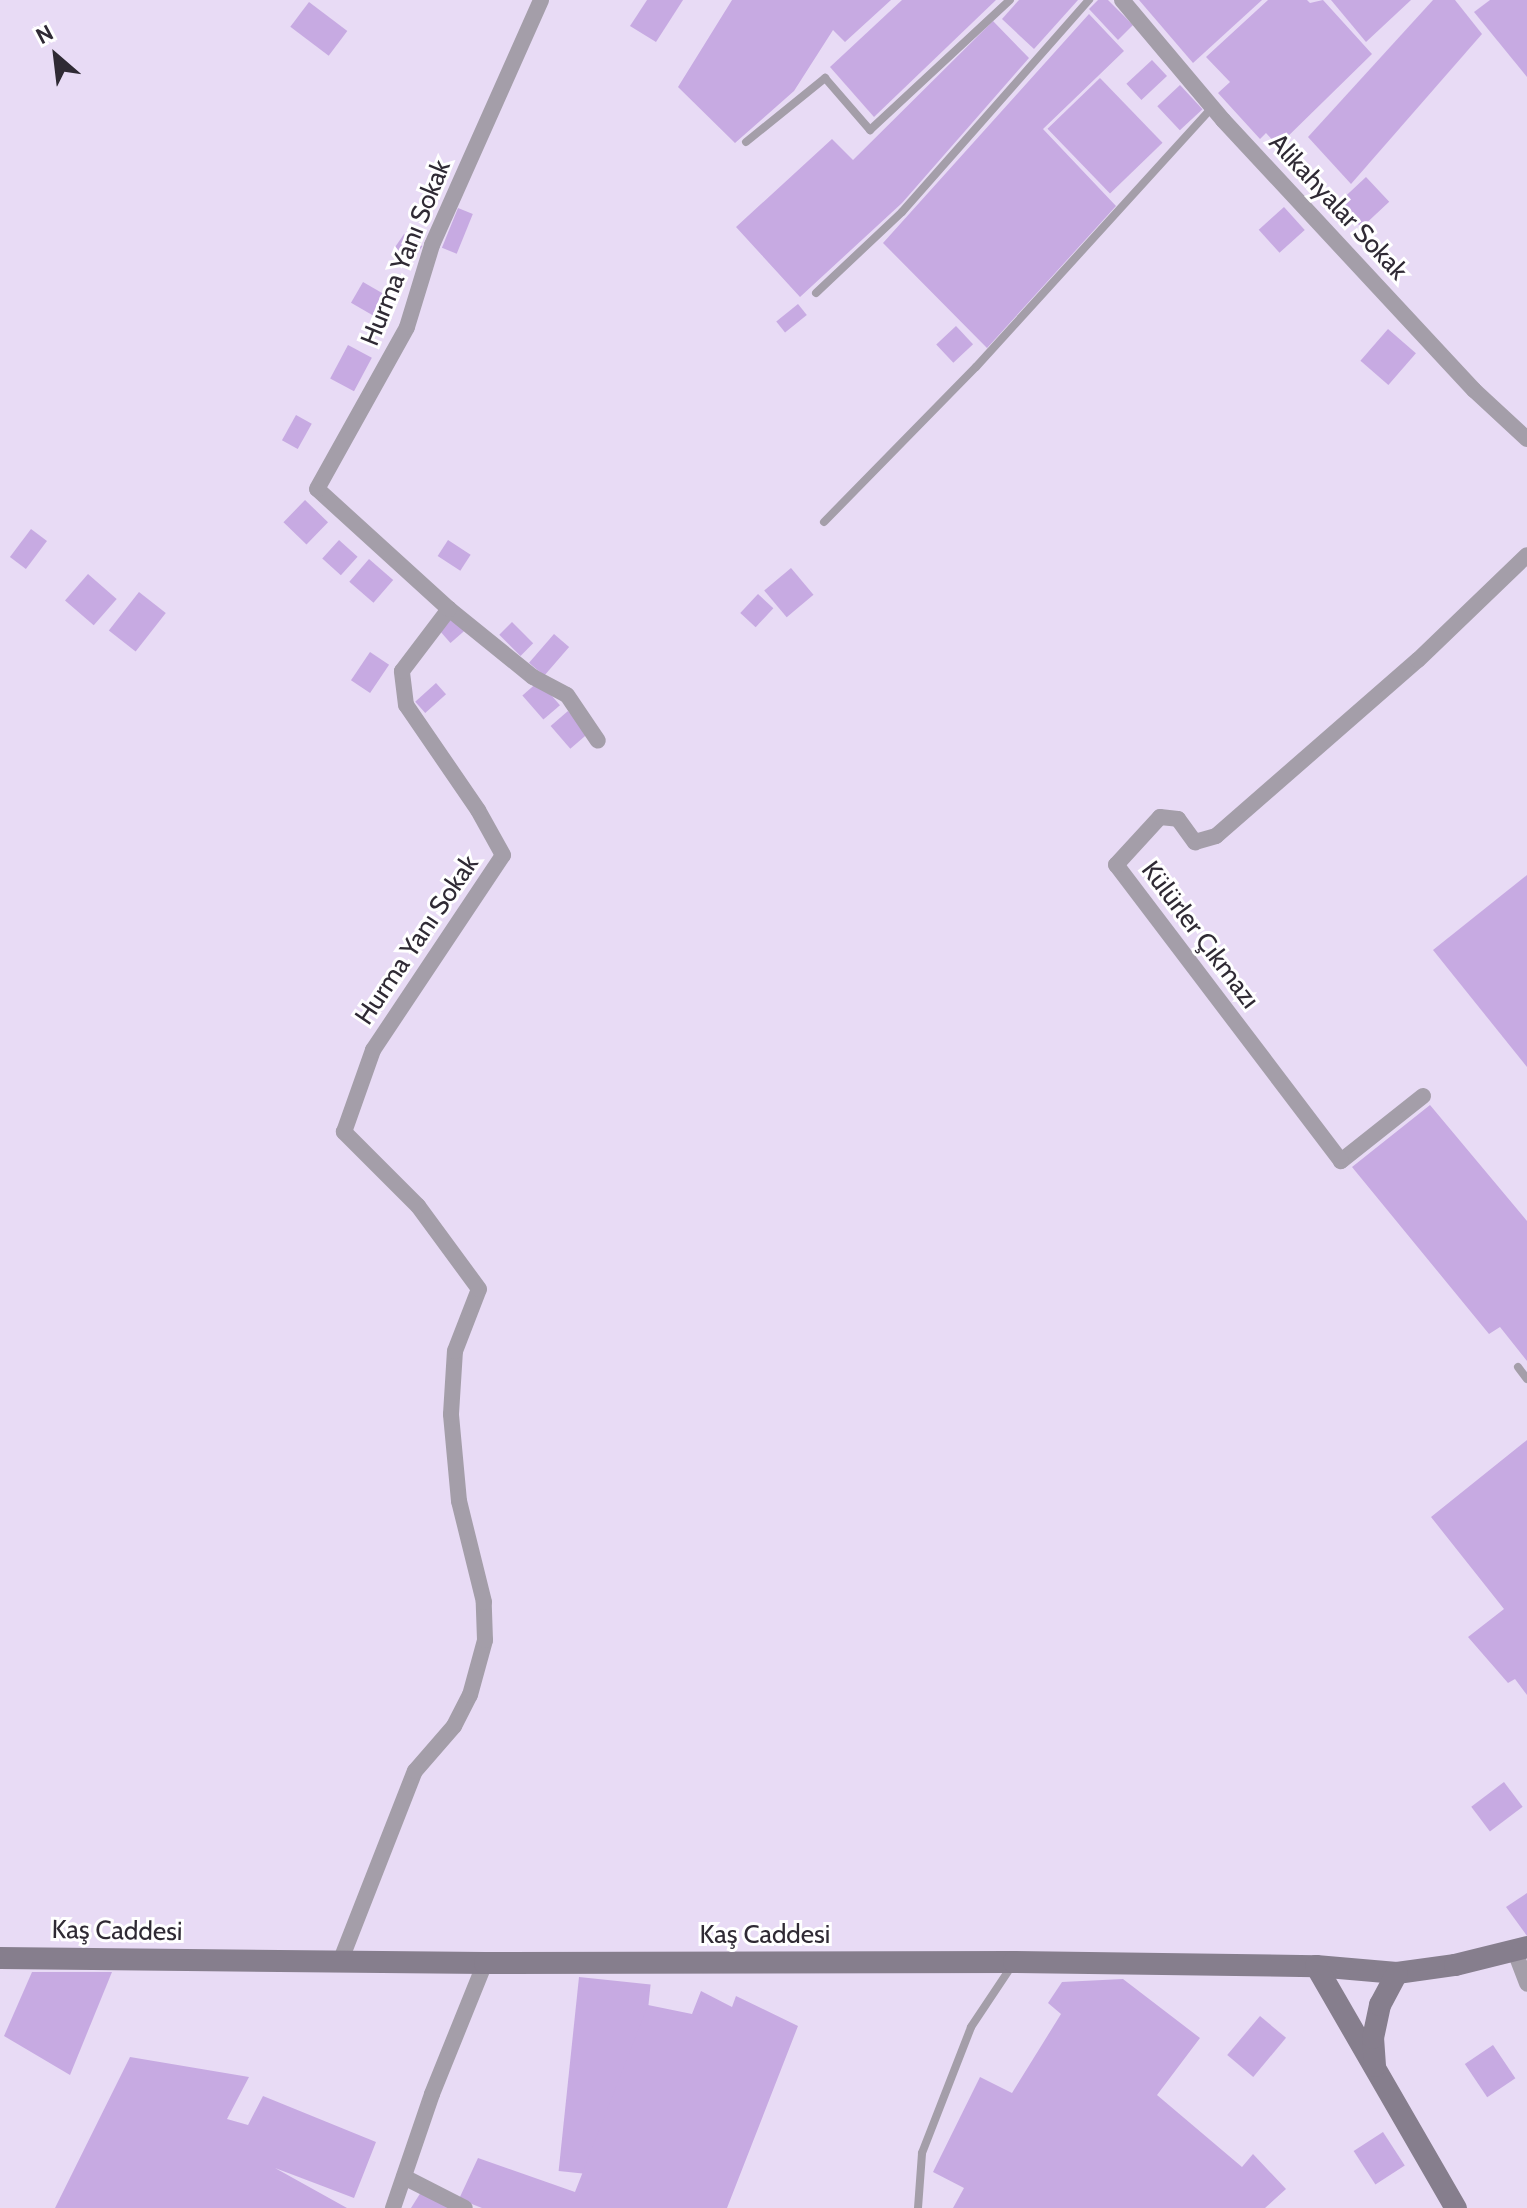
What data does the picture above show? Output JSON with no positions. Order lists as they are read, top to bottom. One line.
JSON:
{"streets":{"street":["Alikahyalar Sokak","Hurma Yanı Sokak","Külürler Çıkmazı","Kaş Caddesi"]},"crossings":[["Hurma Yanı Sokak","Kaş Caddesi"]],"north":"top left"}
